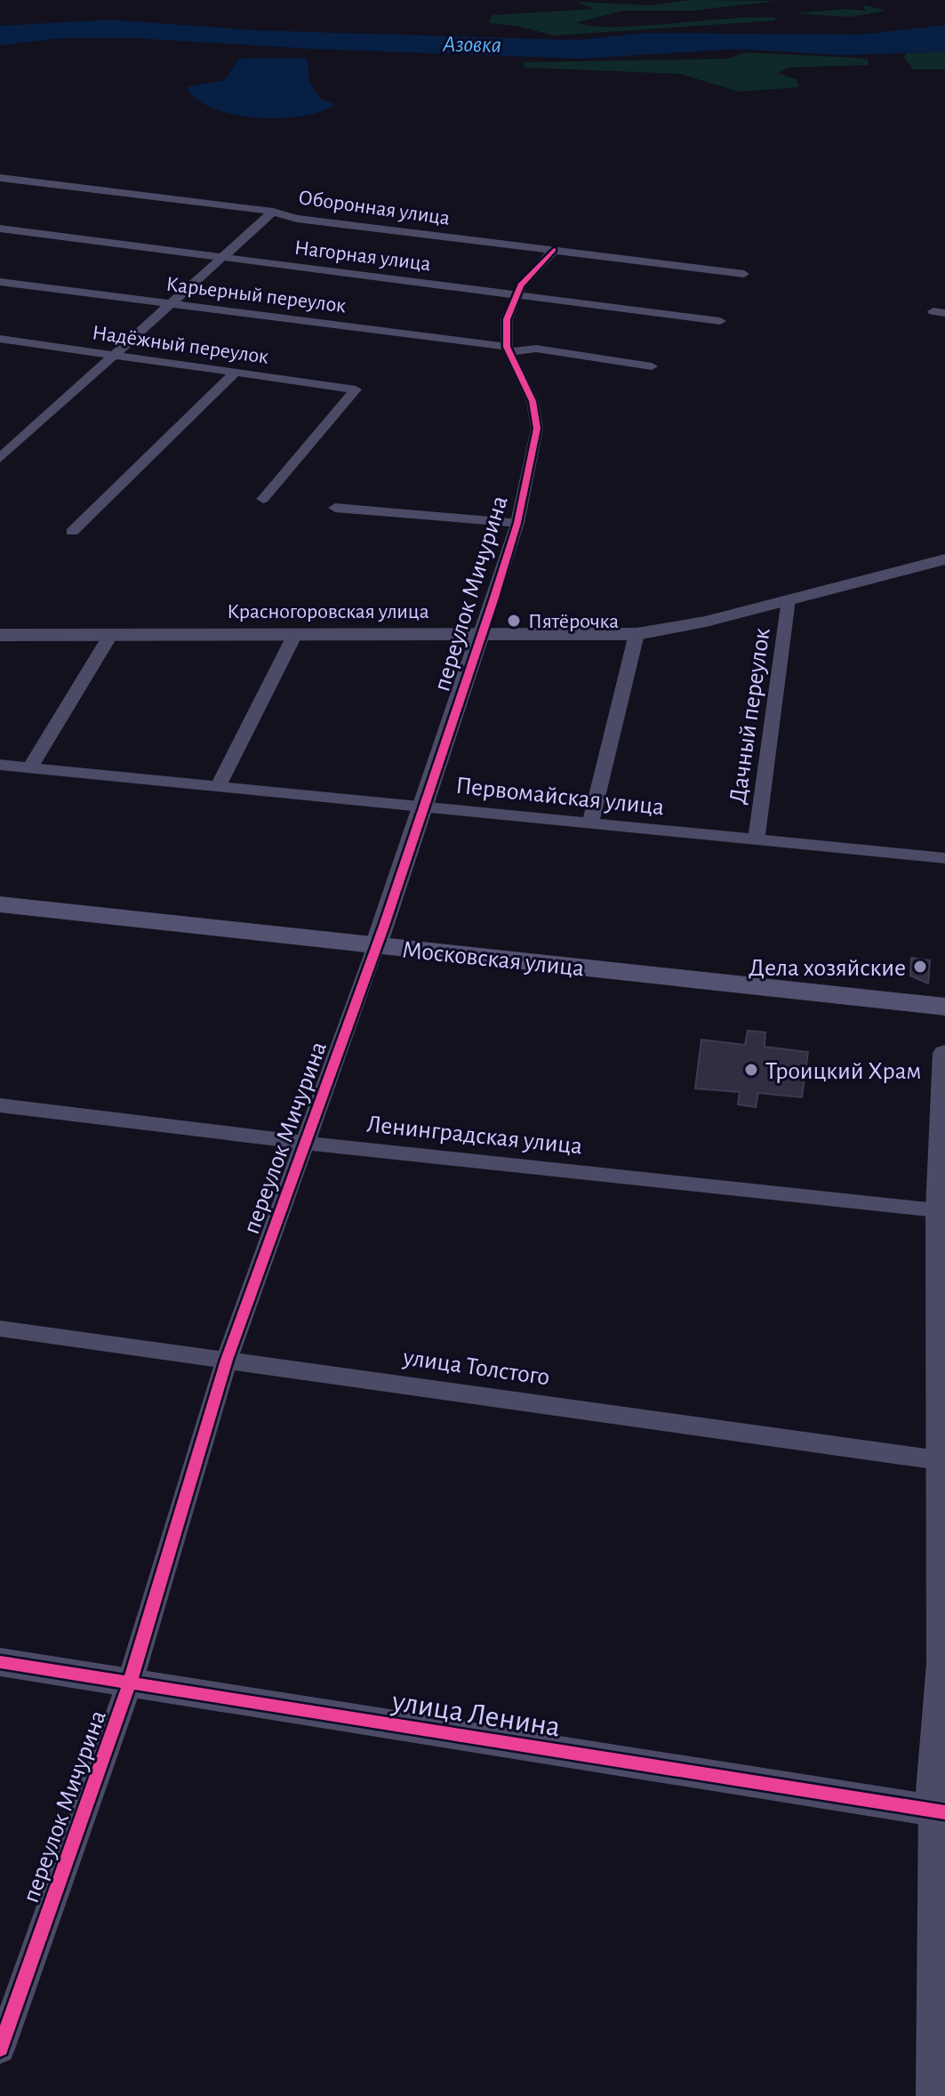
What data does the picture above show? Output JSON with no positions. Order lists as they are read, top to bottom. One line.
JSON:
{"streets":{"main road":["Московская улица"],"street":["Оборонная улица","Нагорная улица","Карьерный переулок","Надёжный переулок","переулок Мичурина","Красногоровская улица","Дачный переулок","Первомайская улица","Ленинградская улица","улица Толстого","улица Ленина"]},"crossings":[["Карьерный переулок","переулок Мичурина"],["переулок Мичурина","Красногоровская улица"],["переулок Мичурина","Первомайская улица"],["переулок Мичурина","Московская улица"],["переулок Мичурина","Ленинградская улица"],["переулок Мичурина","улица Толстого"],["переулок Мичурина","улица Ленина"],["Красногоровская улица","Дачный переулок"],["Дачный переулок","Первомайская улица"]],"water":["Азовка"],"places":["Пятёрочка","Дела хозяйские","Троицкий Храм"]}
